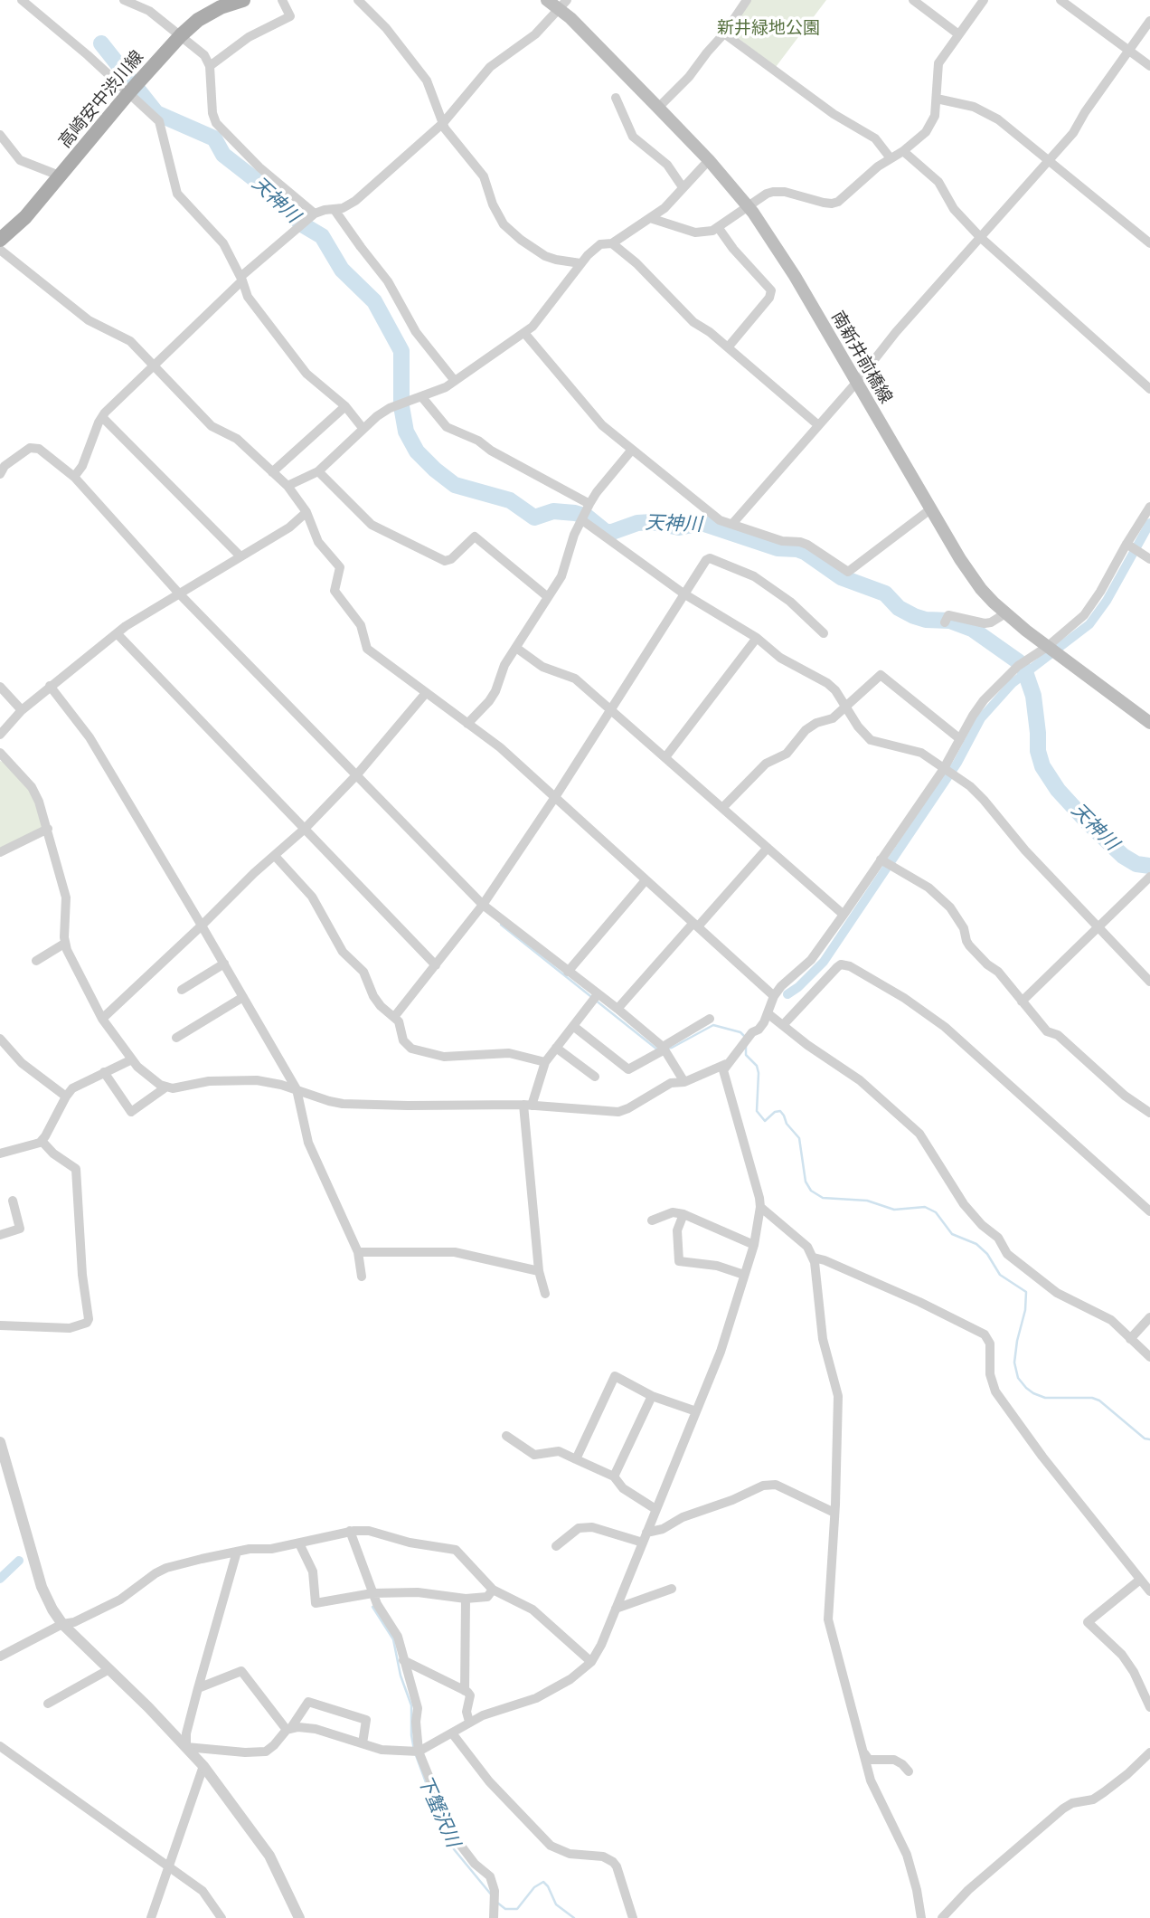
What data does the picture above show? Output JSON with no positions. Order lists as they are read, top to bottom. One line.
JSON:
{"streets":{"main road":["高崎安中渋川線","南新井前橋線"]},"water":["天神川","下蟹沢川"],"parks":["新井緑地公園"]}
